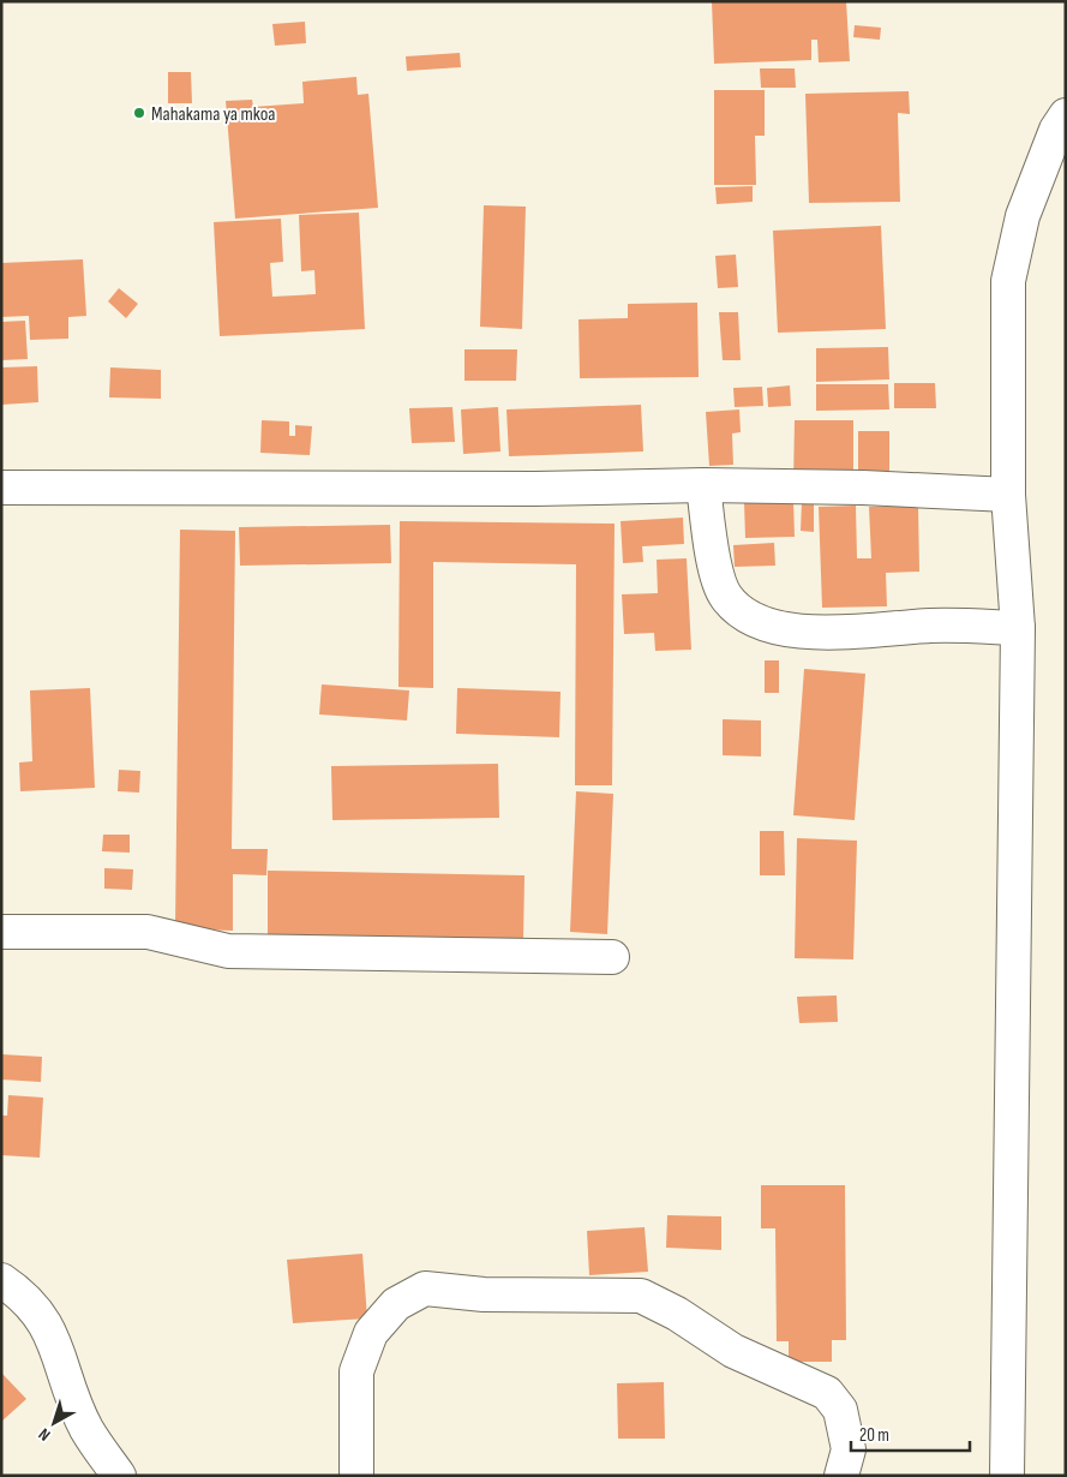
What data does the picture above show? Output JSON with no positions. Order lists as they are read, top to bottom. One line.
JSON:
{"places":["Mahakama ya mkoa"],"scale_bar":"20 m","north":"bottom left"}
